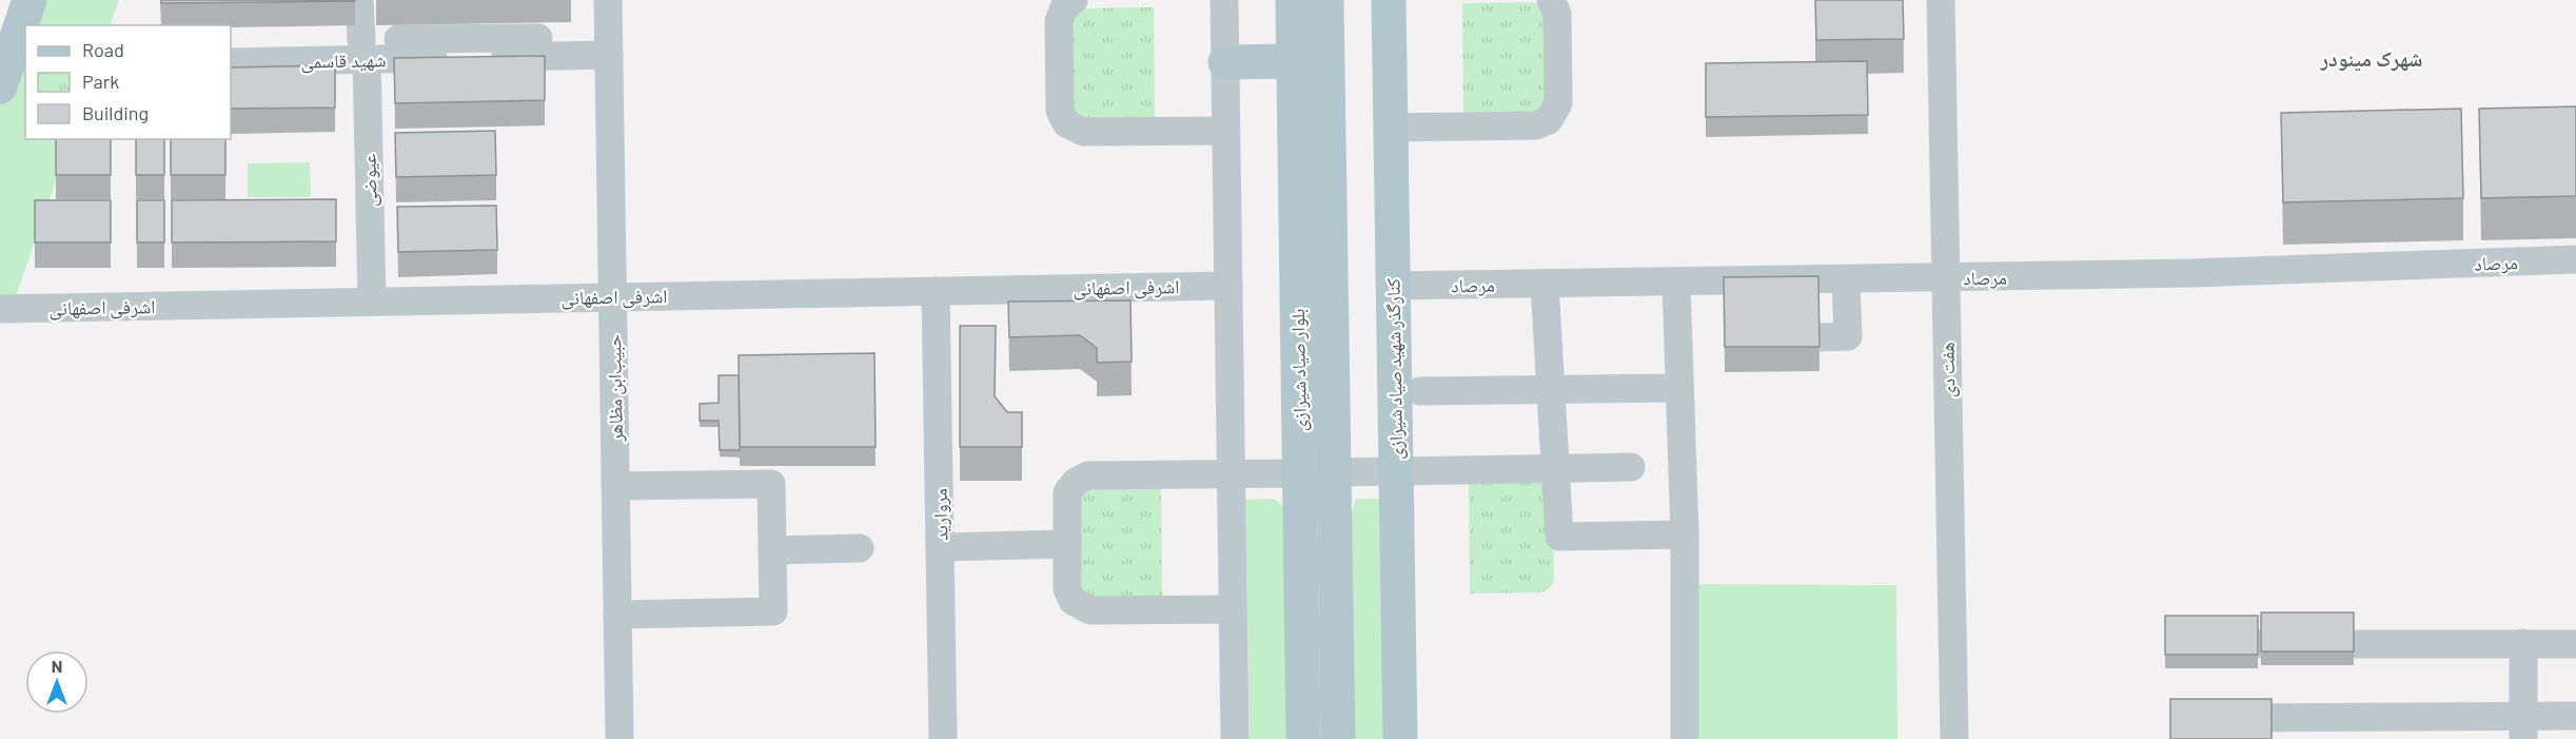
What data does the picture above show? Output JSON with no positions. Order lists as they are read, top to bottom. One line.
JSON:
{"streets":{"main road":["کنارگذر شهید صیاد شیرازی","بلوار صیاد شیرازی"],"street":["شهید قاسمی","عیوضی","مرصاد","اشرفی اصفهانی","هفت دی","حبیب‌ابن مظاهر","مروارید"]},"crossings":[["شهید قاسمی","عیوضی"],["شهید قاسمی","حبیب‌ابن مظاهر"],["عیوضی","اشرفی اصفهانی"],["مرصاد","کنارگذر شهید صیاد شیرازی"],["مرصاد","هفت دی"],["اشرفی اصفهانی","حبیب‌ابن مظاهر"],["اشرفی اصفهانی","مروارید"]],"districts":["شهرک مینودر"],"legend":["Road","Park","Building"],"north":"top"}
